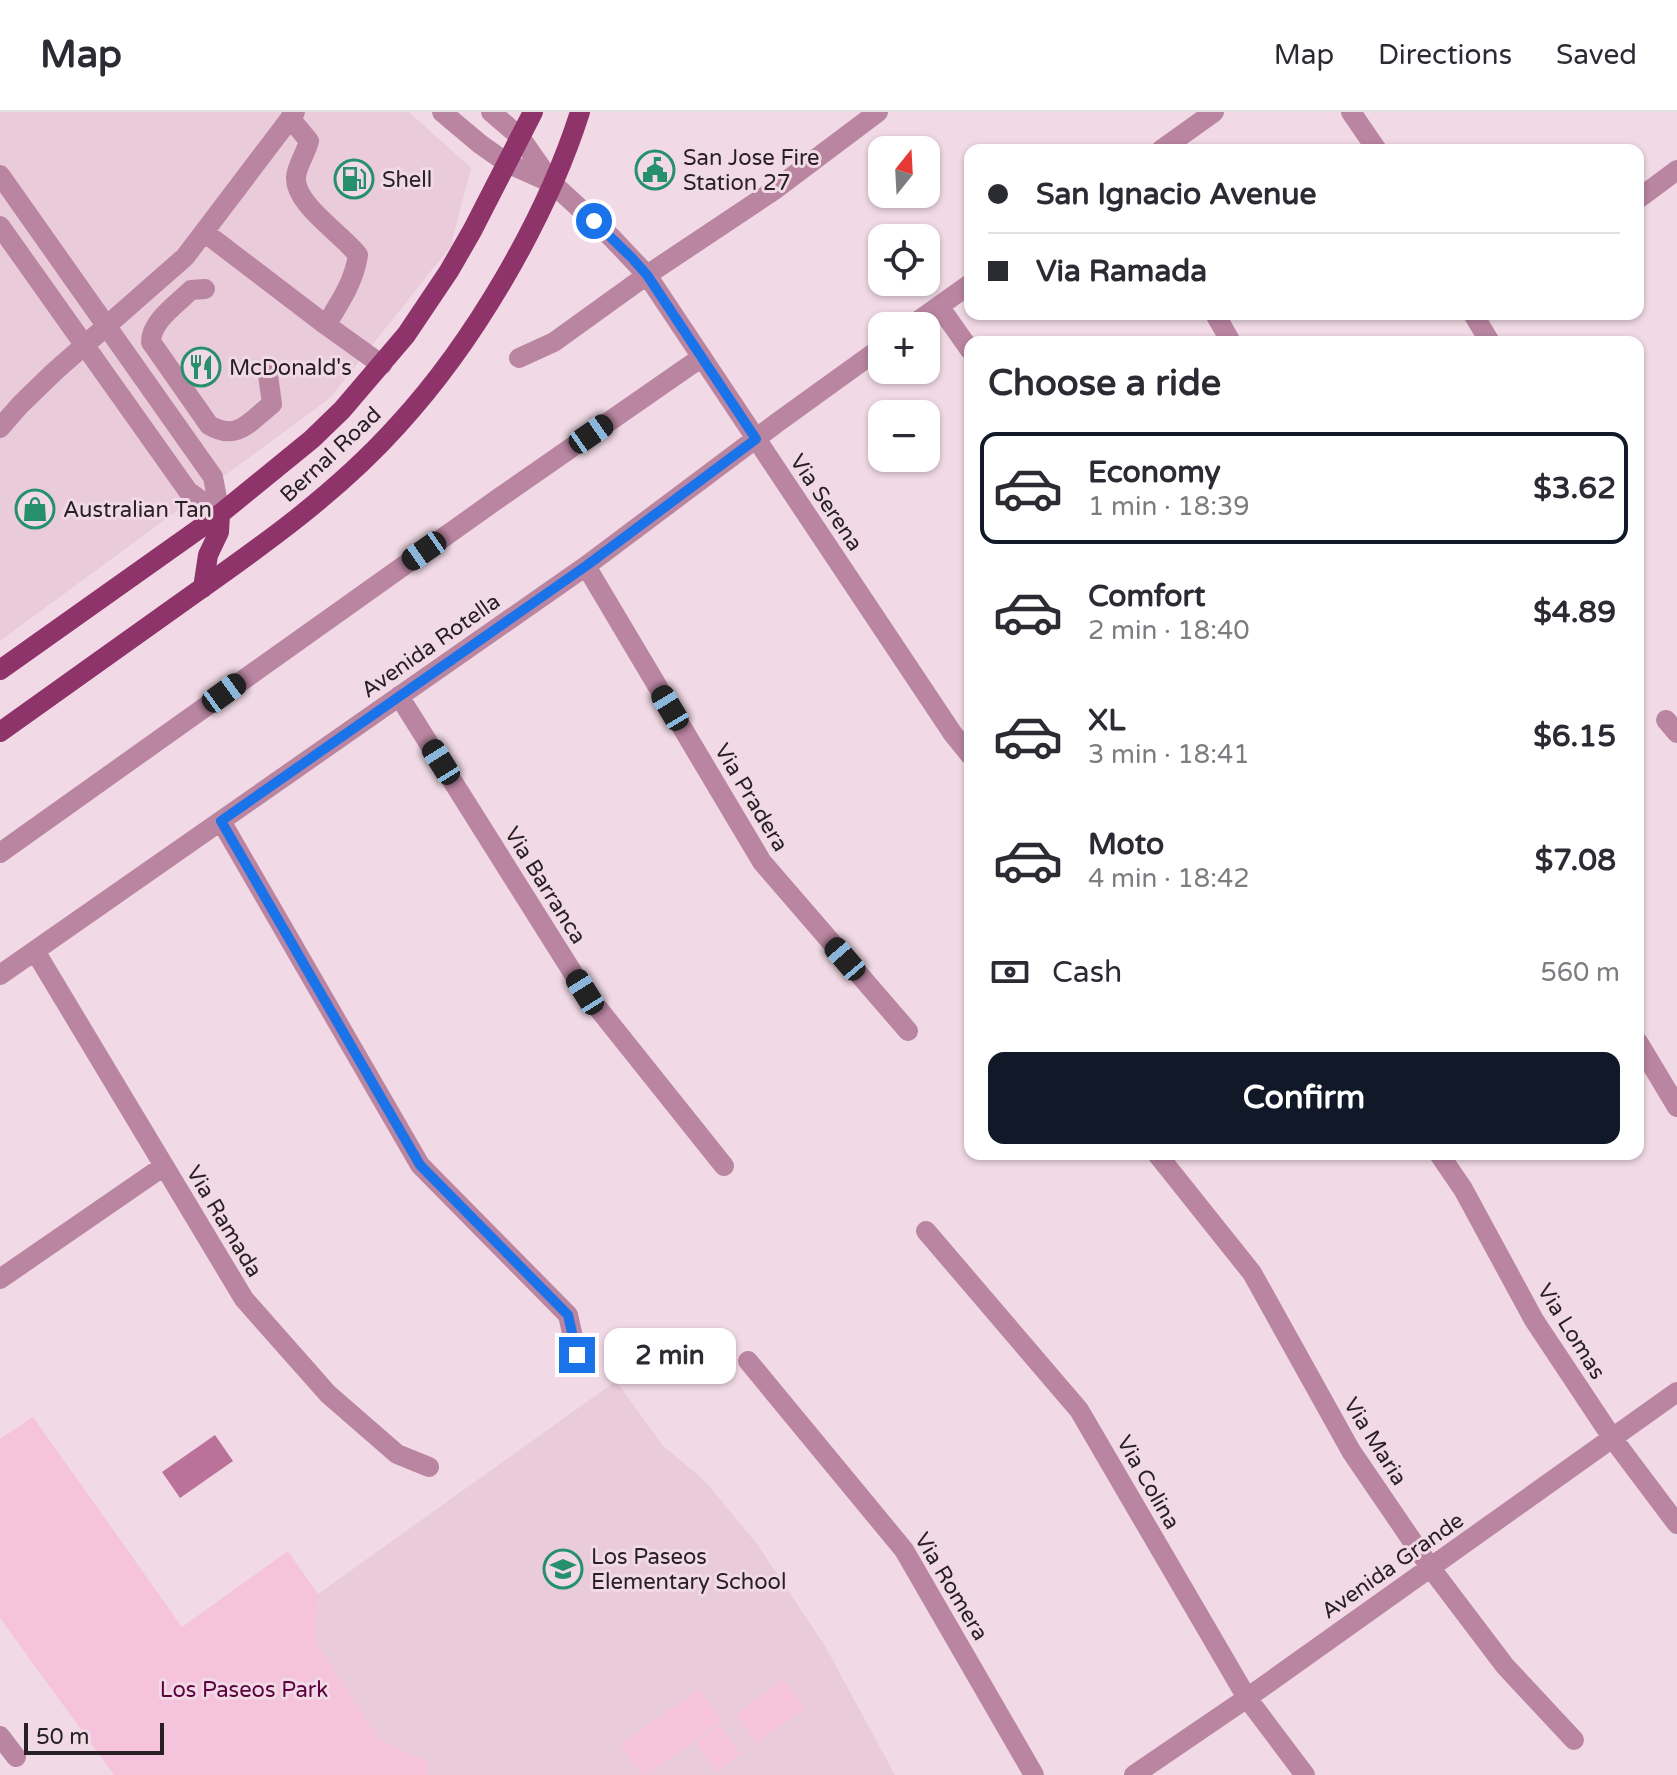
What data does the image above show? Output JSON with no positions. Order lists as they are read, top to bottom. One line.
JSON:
{"streets":{"main road":["Bernal Road"],"street":["Via Serena","Avenida Rotella","Via Pradera","Via Barranca","Via Ramada","Via Lomas","Via Maria","Via Colina","Avenida Grande","Via Romera"]},"crossings":[["Bernal Road","Via Serena"],["Via Serena","Avenida Rotella"],["Avenida Rotella","Via Pradera"],["Avenida Rotella","Via Barranca"],["Avenida Rotella","Via Ramada"],["Via Lomas","Avenida Grande"],["Via Maria","Avenida Grande"],["Via Colina","Avenida Grande"]],"parks":["Los Paseos Park"],"places":{"public building":["San Jose Fire Station 27"],"fuel station":["Shell"],"restaurant":["McDonald's"],"shop":["Australian Tan"],"school or university":["Los Paseos Elementary School"]},"scale_bar":"50 m","north":"top","page":{"header":"Map","nav":["Map","Directions","Saved"],"map_buttons":["+","−"],"banner":["San Ignacio Avenue","Via Ramada"],"heading":"Choose a ride","list":[{"name":"Economy","note":"1 min · 18:39","value":"$3.62"},{"name":"Comfort","note":"2 min · 18:40","value":"$4.89"},{"name":"XL","note":"3 min · 18:41","value":"$6.15"},{"name":"Moto","note":"4 min · 18:42","value":"$7.08"}],"pay":["Cash","560 m"],"buttons":"Confirm","bubble":"2 min","scale":"50 m"}}
